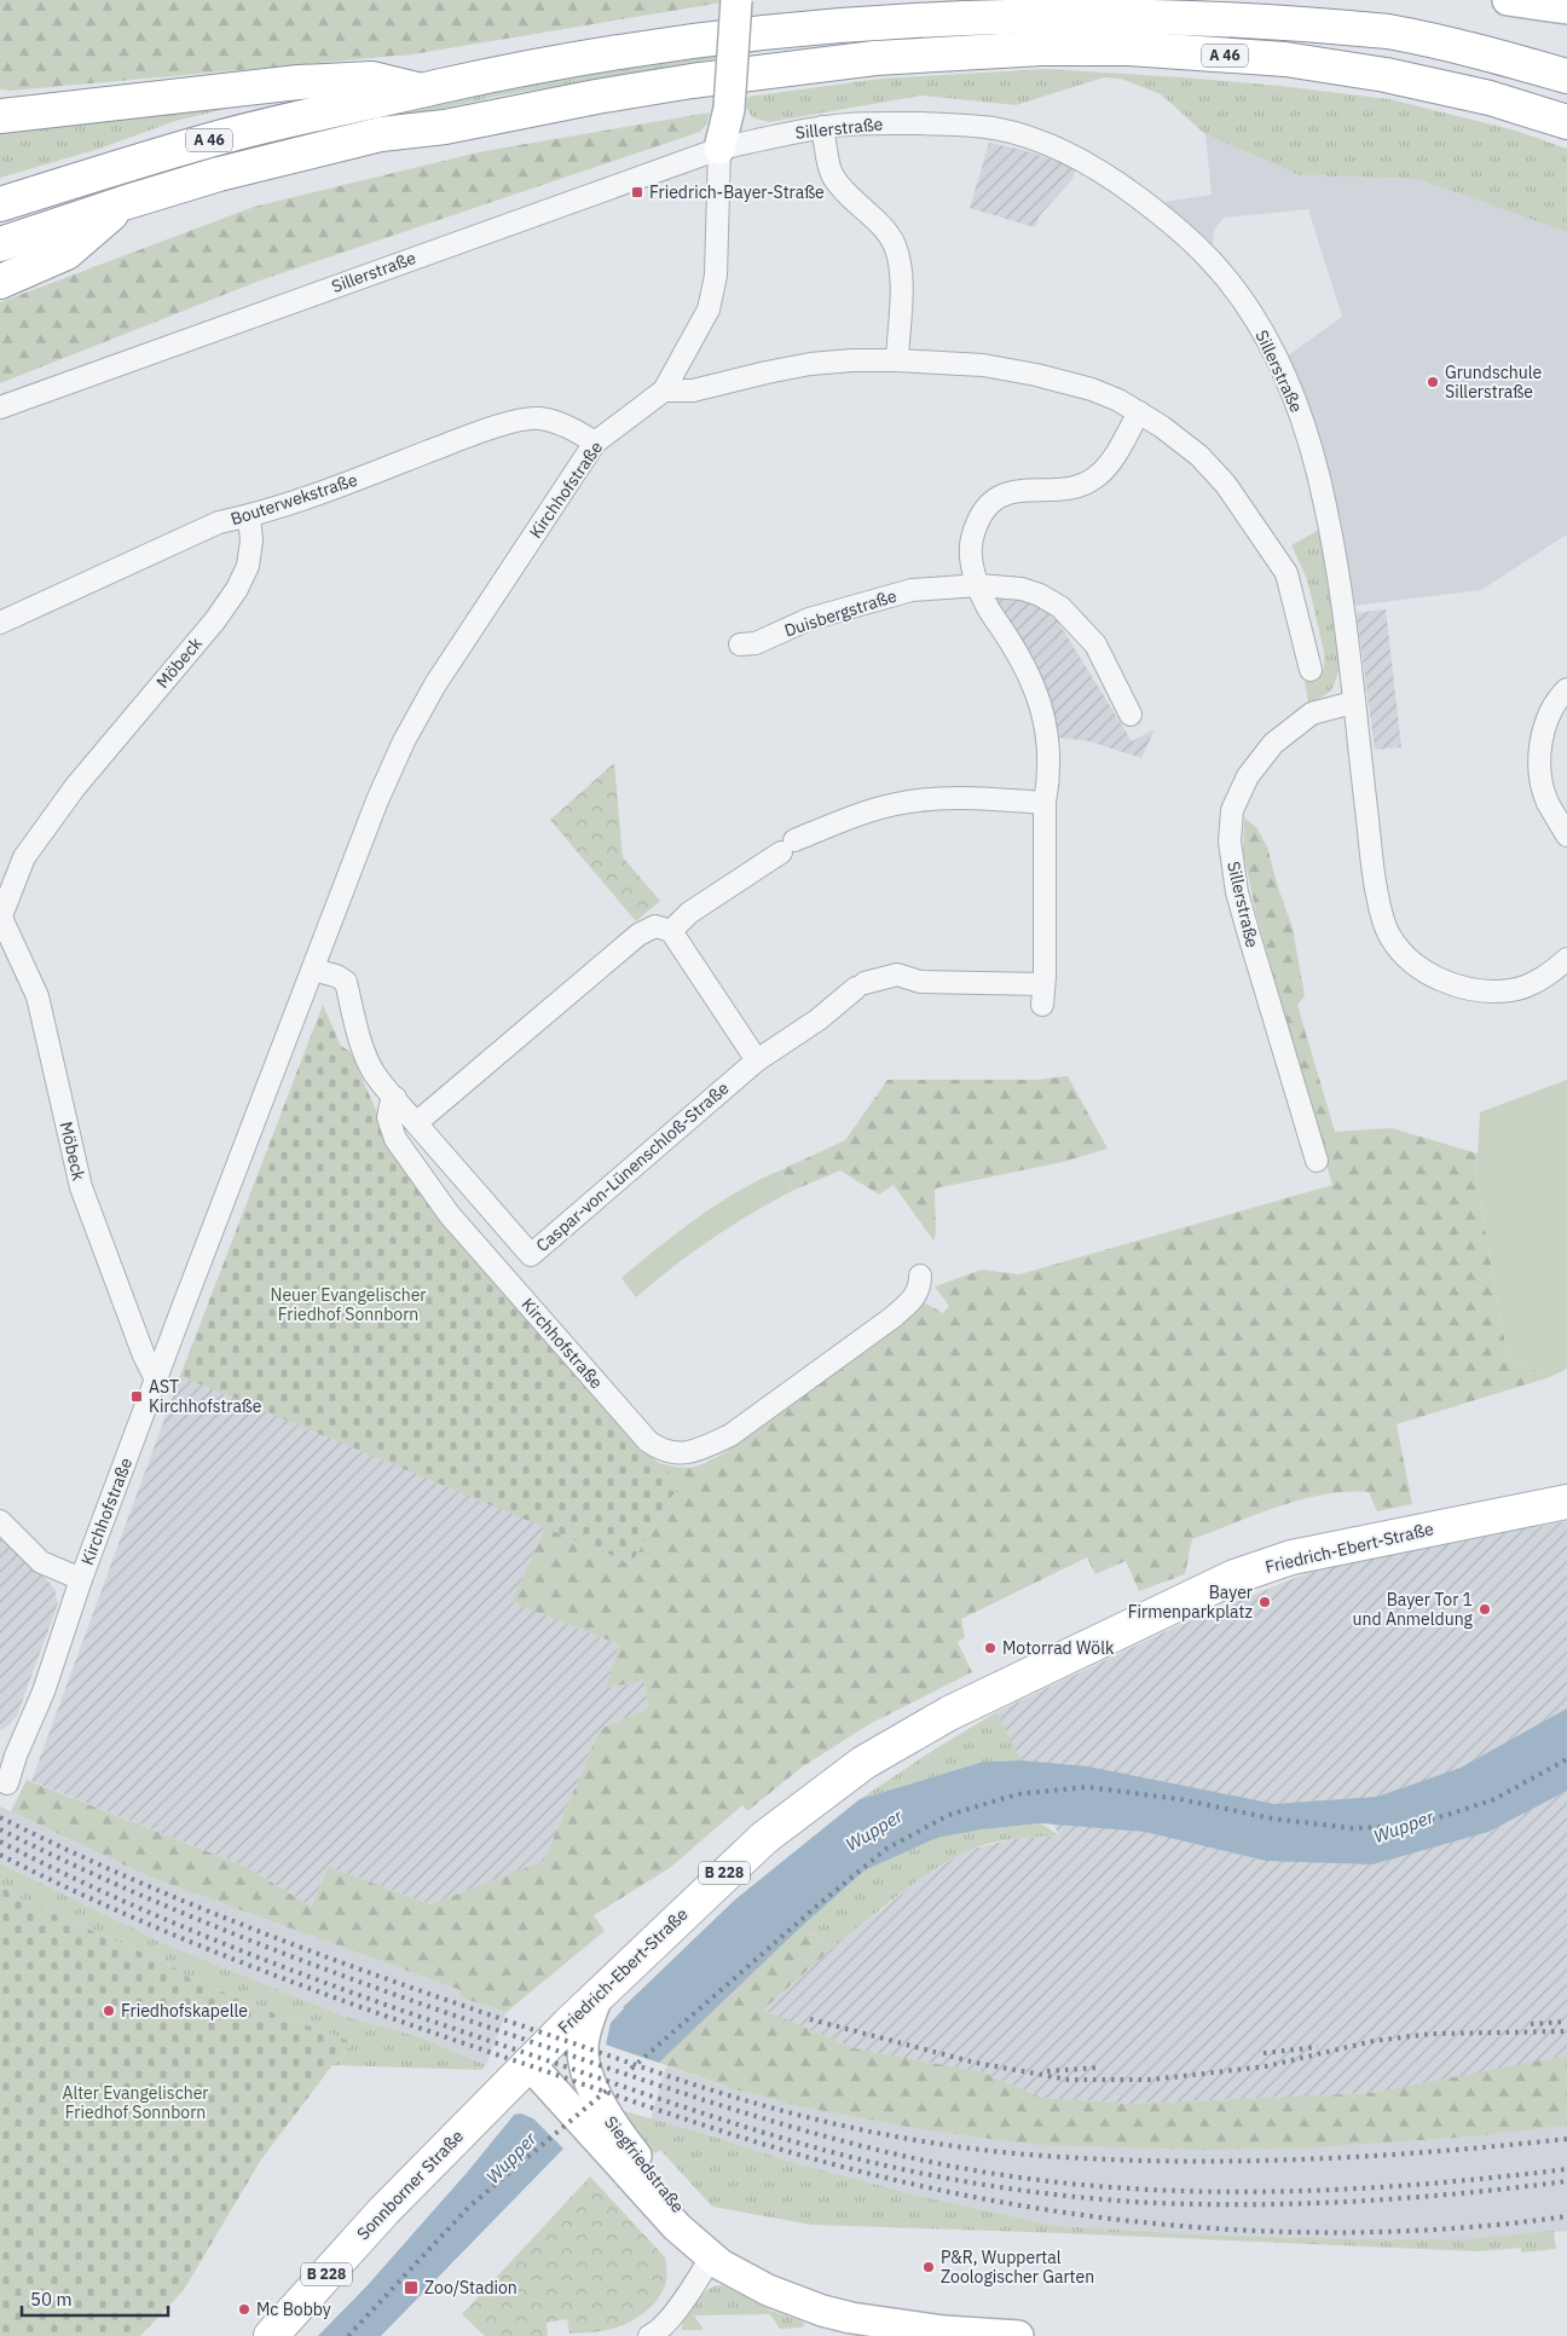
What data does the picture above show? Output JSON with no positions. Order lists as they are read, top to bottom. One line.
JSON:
{"streets":{"main road":["A 46","Friedrich-Ebert-Straße","B 228","Sonnborner Straße"],"street":["Sillerstraße","Kirchhofstraße","Bouterwekstraße","Duisbergstraße","Möbeck","Caspar-von-Lünenschloß-Straße","Siegfriedstraße"]},"crossings":[["Sillerstraße","Kirchhofstraße"],["Kirchhofstraße","Bouterwekstraße"],["Kirchhofstraße","Möbeck"],["Kirchhofstraße","Caspar-von-Lünenschloß-Straße"],["Bouterwekstraße","Möbeck"],["Friedrich-Ebert-Straße","Siegfriedstraße"],["Friedrich-Ebert-Straße","Sonnborner Straße"],["Siegfriedstraße","Sonnborner Straße"]],"water":["Wupper"],"parks":["Neuer Evangelischer Friedhof Sonnborn","Alter Evangelischer Friedhof Sonnborn"],"places":{"transit":["Friedrich-Bayer-Straße","AST Kirchhofstraße","Zoo/Stadion"],"other":["Grundschule Sillerstraße","Bayer Firmenparkplatz","Bayer Tor 1 und Anmeldung","Motorrad Wölk","Friedhofskapelle","P&R, Wuppertal Zoologischer Garten","Mc Bobby"]},"scale_bar":"50 m"}
